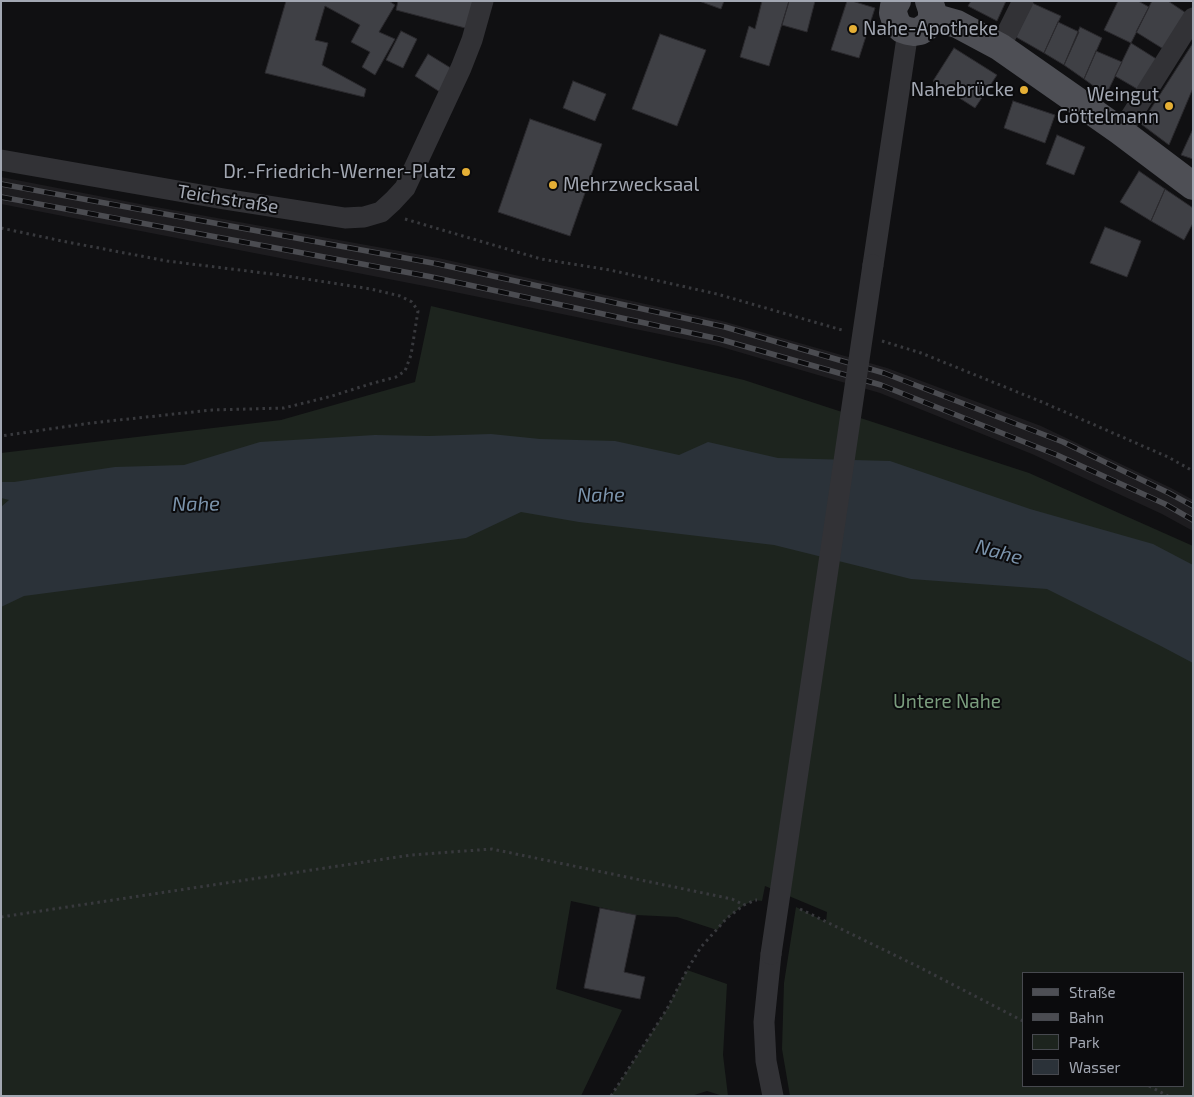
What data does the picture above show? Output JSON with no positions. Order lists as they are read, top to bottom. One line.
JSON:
{"streets":{"street":["Teichstraße"]},"water":["Nahe"],"parks":["Untere Nahe"],"places":["Nahe-Apotheke","Nahebrücke","Weingut Göttelmann","Dr.-Friedrich-Werner-Platz","Mehrzwecksaal"],"legend":["Straße","Bahn","Park","Wasser"]}
